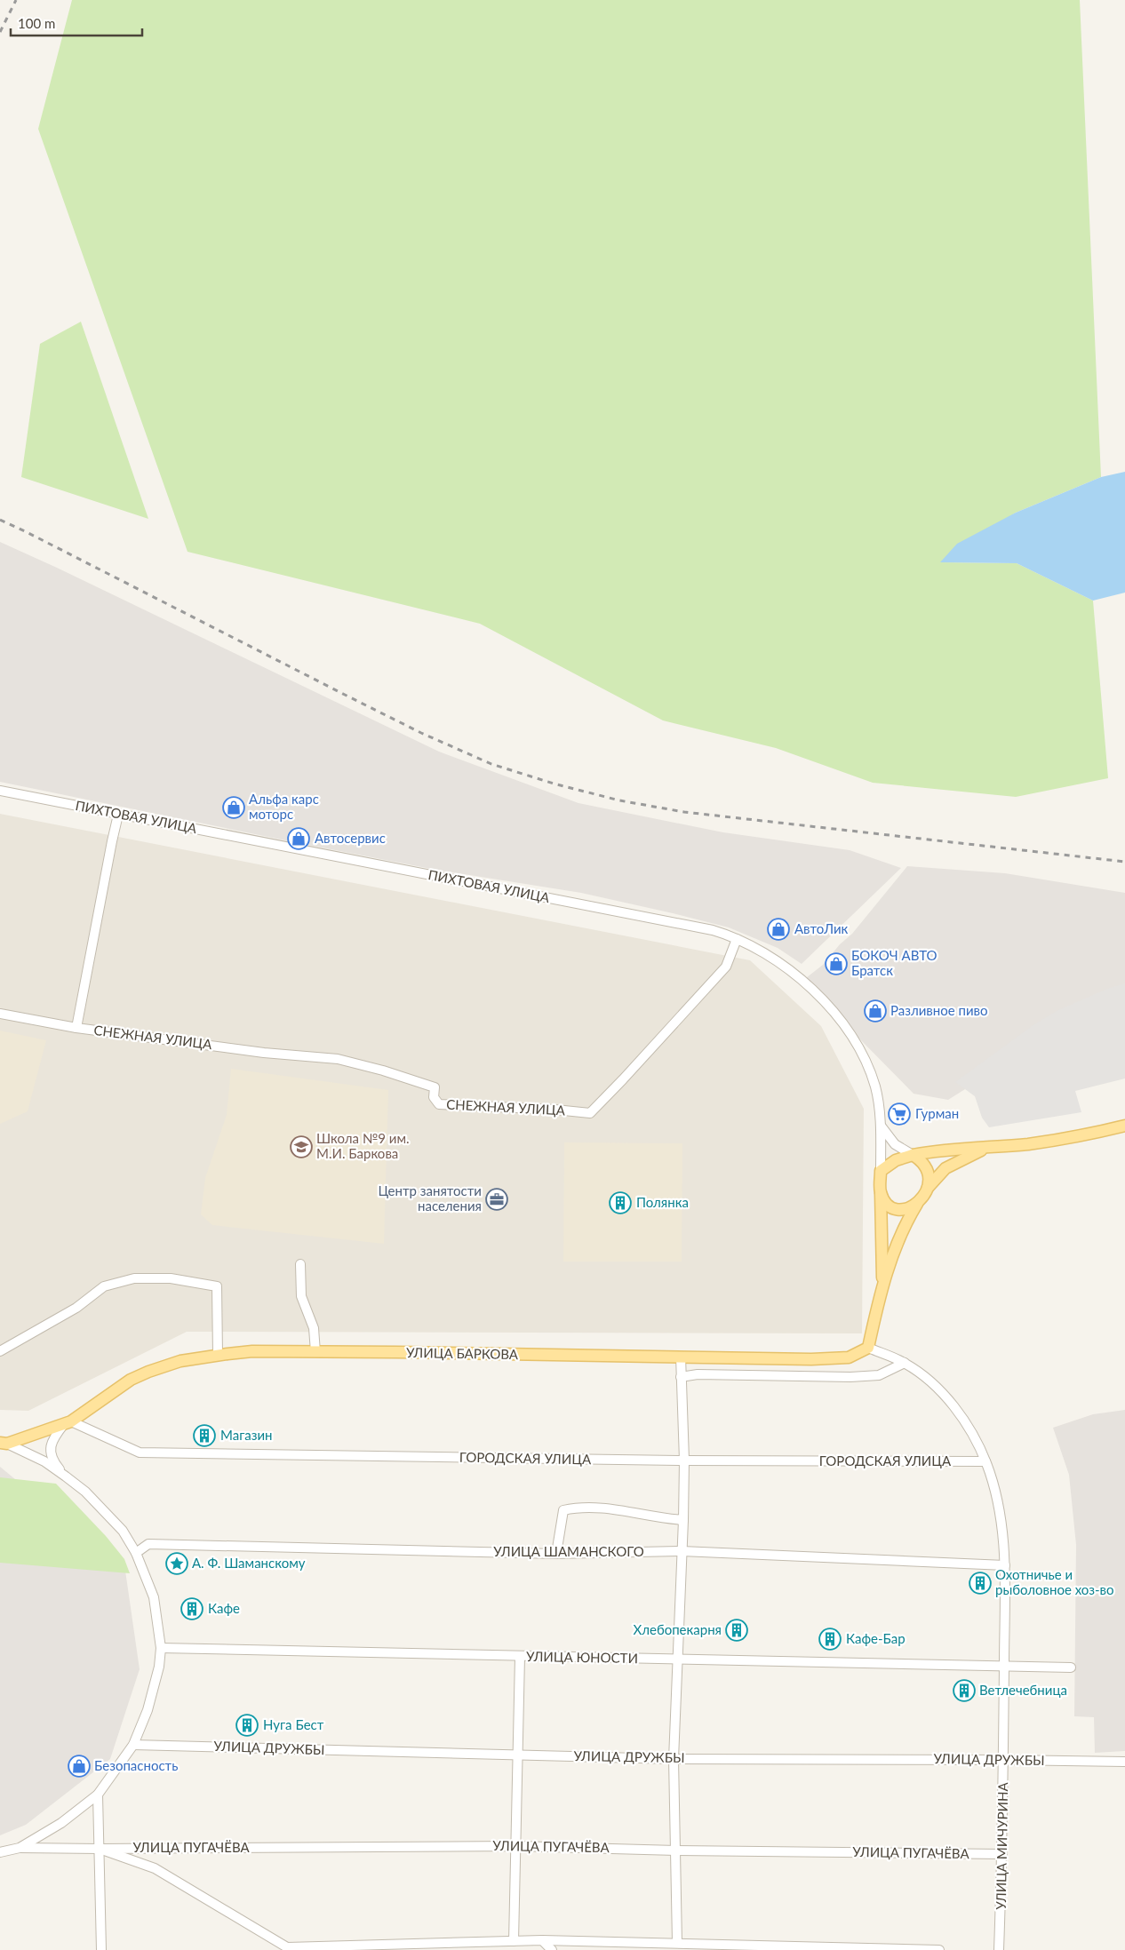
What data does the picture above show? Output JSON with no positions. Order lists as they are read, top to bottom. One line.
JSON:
{"streets":{"main road":["УЛИЦА БАРКОВА"],"street":["ПИХТОВАЯ УЛИЦА","СНЕЖНАЯ УЛИЦА","ГОРОДСКАЯ УЛИЦА","УЛИЦА ШАМАНСКОГО","УЛИЦА ЮНОСТИ","УЛИЦА ДРУЖБЫ","УЛИЦА МИЧУРИНА","УЛИЦА ПУГАЧЁВА"]},"crossings":[["ПИХТОВАЯ УЛИЦА","СНЕЖНАЯ УЛИЦА"],["УЛИЦА БАРКОВА","ГОРОДСКАЯ УЛИЦА"],["УЛИЦА БАРКОВА","УЛИЦА МИЧУРИНА"],["ГОРОДСКАЯ УЛИЦА","УЛИЦА МИЧУРИНА"],["УЛИЦА ШАМАНСКОГО","УЛИЦА МИЧУРИНА"],["УЛИЦА ЮНОСТИ","УЛИЦА МИЧУРИНА"],["УЛИЦА ДРУЖБЫ","УЛИЦА МИЧУРИНА"],["УЛИЦА МИЧУРИНА","УЛИЦА ПУГАЧЁВА"]],"places":{"shop":["Альфа карс моторс","Автосервис","АвтоЛик","БОКОЧ АВТО Братск","Разливное пиво","Безопасность"],"supermarket":["Гурман"],"school or university":["Школа №9 им. М.И. Баркова"],"office":["Центр занятости населения"],"building":["Полянка","Магазин","Охотничье и рыболовное хоз-во","Кафе","Хлебопекарня","Кафе-Бар","Ветлечебница","Нуга Бест"],"place":["А. Ф. Шаманскому"]},"scale_bar":"100 m"}
